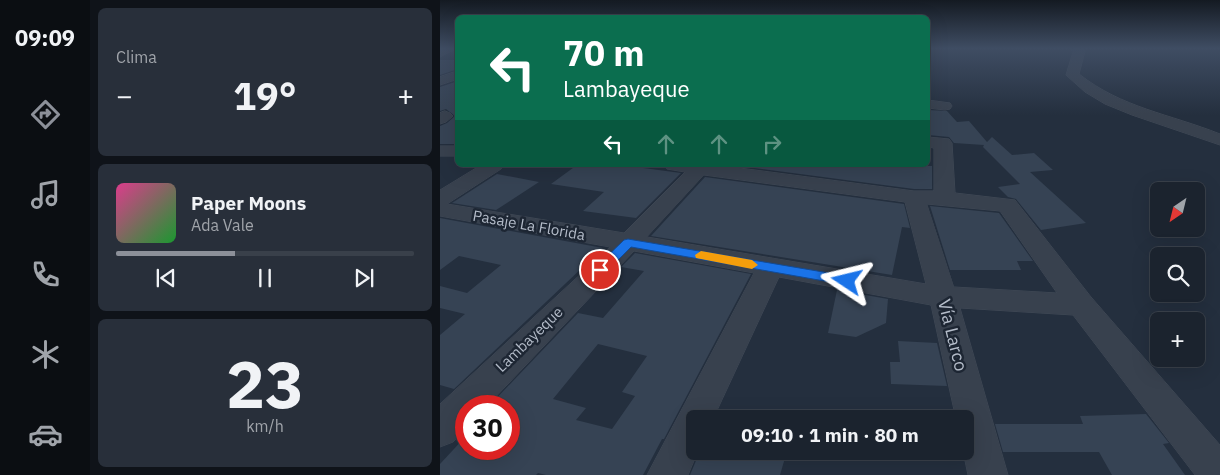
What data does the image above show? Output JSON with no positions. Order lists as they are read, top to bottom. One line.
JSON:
{"streets":{"street":["Pasaje La Florida","Vía Larco","Lambayeque"]},"crossings":[["Pasaje La Florida","Vía Larco"],["Pasaje La Florida","Lambayeque"]],"north":"bottom left","page":{"tabs":"09:09","tile":["Clima",["23","km/h"]],"turn":["70 m","Lambayeque"],"heat":["−","19°","+"],"map_buttons":"+","song":["Paper Moons","Ada Vale"],"limit":"30","trip":"09:10 · 1 min · 80 m"}}
